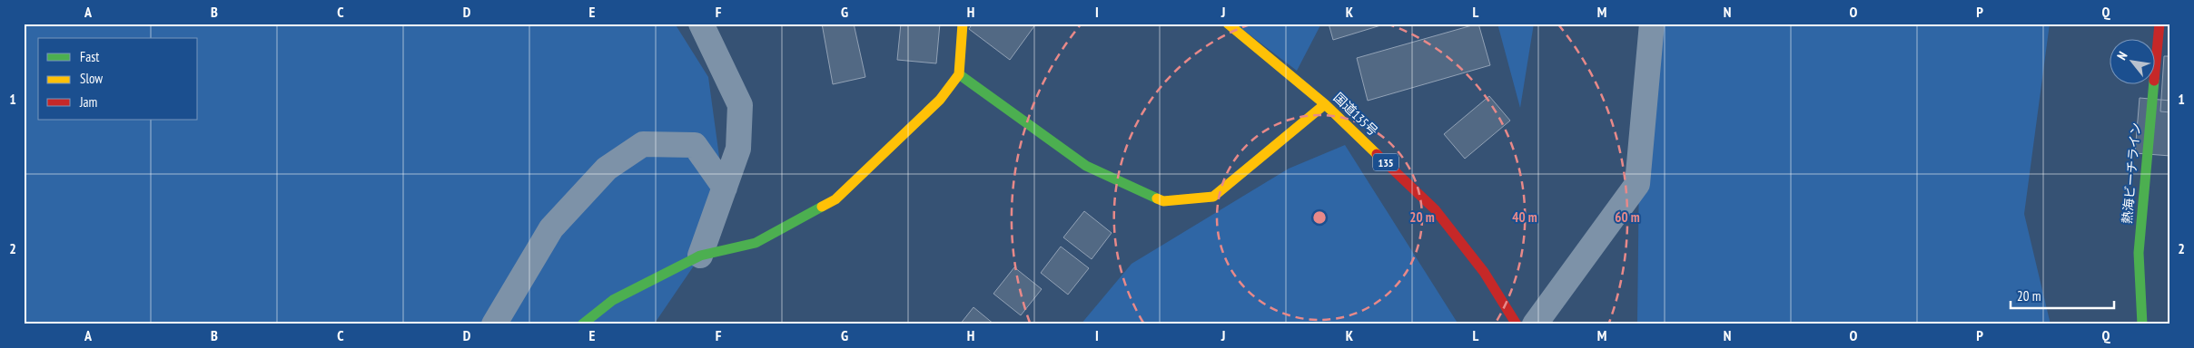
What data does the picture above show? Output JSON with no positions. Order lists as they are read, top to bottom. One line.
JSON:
{"streets":{"main road":["国道135号","135","熱海ビーチライン"]},"legend":["Fast","Slow","Jam"],"scale_bar":"20 m","north":"top left","grid":{"columns":["A","B","C","D","E","F","G","H","I","J","K","L","M","N","O","P","Q"],"rows":["1","2"]},"rings":["20 m","40 m","60 m"]}
